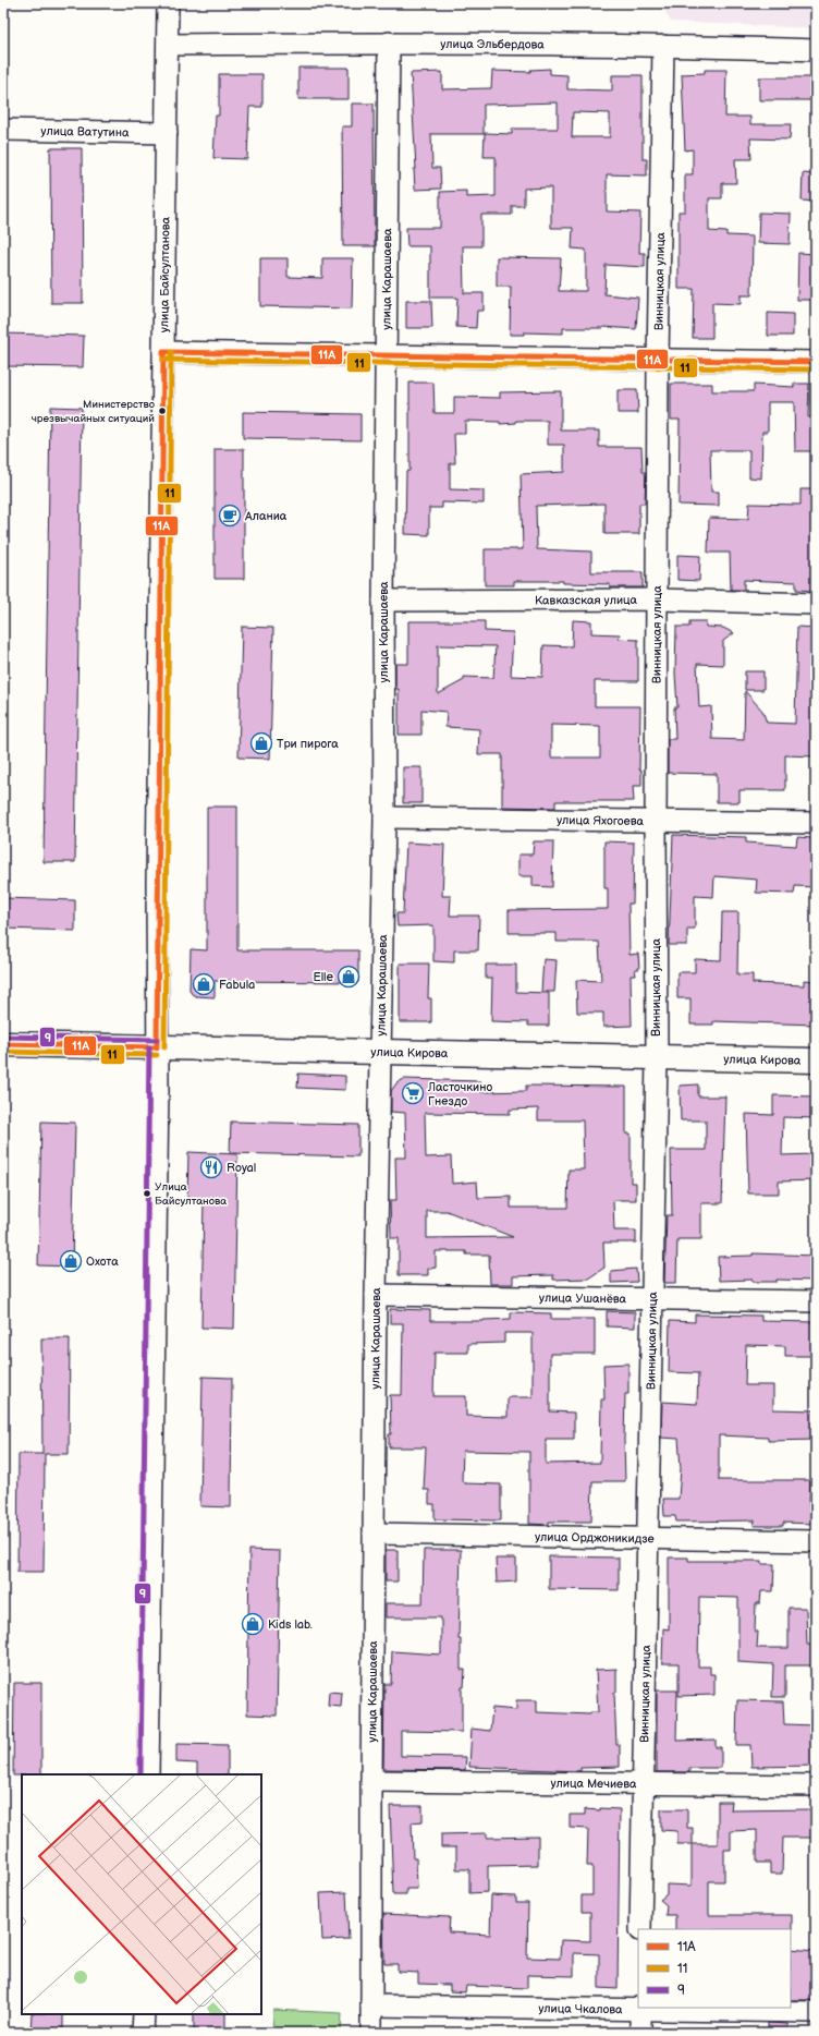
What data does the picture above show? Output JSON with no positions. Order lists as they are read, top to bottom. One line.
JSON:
{"streets":{"main road":["улица Кирова"],"street":["улица Эльбердова","улица Ватутина","улица Байсултанова","улица Карашаева","Винницкая улица","Кавказская улица","улица Яхогоева","улица Ушанёва","улица Орджоникидзе","улица Мечиева","улица Чкалова"]},"crossings":[["улица Эльбердова","улица Байсултанова"],["улица Эльбердова","улица Карашаева"],["улица Эльбердова","Винницкая улица"],["улица Ватутина","улица Байсултанова"],["улица Байсултанова","улица Кирова"],["улица Карашаева","Кавказская улица"],["улица Карашаева","улица Яхогоева"],["улица Карашаева","улица Кирова"],["улица Карашаева","улица Ушанёва"],["улица Карашаева","улица Орджоникидзе"],["улица Карашаева","улица Мечиева"],["улица Карашаева","улица Чкалова"],["Винницкая улица","Кавказская улица"],["Винницкая улица","улица Яхогоева"],["Винницкая улица","улица Кирова"],["Винницкая улица","улица Ушанёва"],["Винницкая улица","улица Орджоникидзе"],["Винницкая улица","улица Мечиева"]],"places":{"other":["Министерство чрезвычайных ситуаций","Улица Байсултанова"],"cafe":["Аланиа"],"shop":["Три пирога","Elle","Fabula","Охота","Kids lab."],"supermarket":["Ласточкино Гнездо"],"restaurant":["Royal"]},"lines":["transit line 11А","transit line 11","transit line 9"],"legend":["11А","11","9"]}
